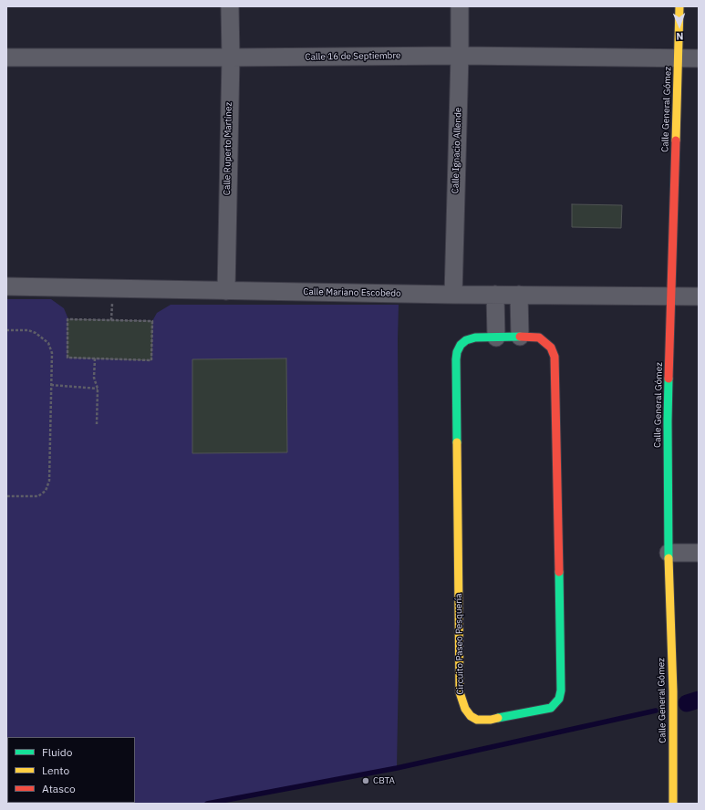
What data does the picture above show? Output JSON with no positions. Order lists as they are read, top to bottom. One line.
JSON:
{"streets":{"street":["Calle 16 de Septiembre","Calle General Gómez","Calle Ruperto Martínez","Calle Ignacio Allende","Calle Mariano Escobedo","Circuito Paseo Pesquería"]},"crossings":[["Calle 16 de Septiembre","Calle General Gómez"],["Calle 16 de Septiembre","Calle Ruperto Martínez"],["Calle 16 de Septiembre","Calle Ignacio Allende"],["Calle General Gómez","Calle Mariano Escobedo"],["Calle Ruperto Martínez","Calle Mariano Escobedo"],["Calle Ignacio Allende","Calle Mariano Escobedo"]],"places":["CBTA"],"legend":["Fluido","Lento","Atasco"],"north":"bottom"}
